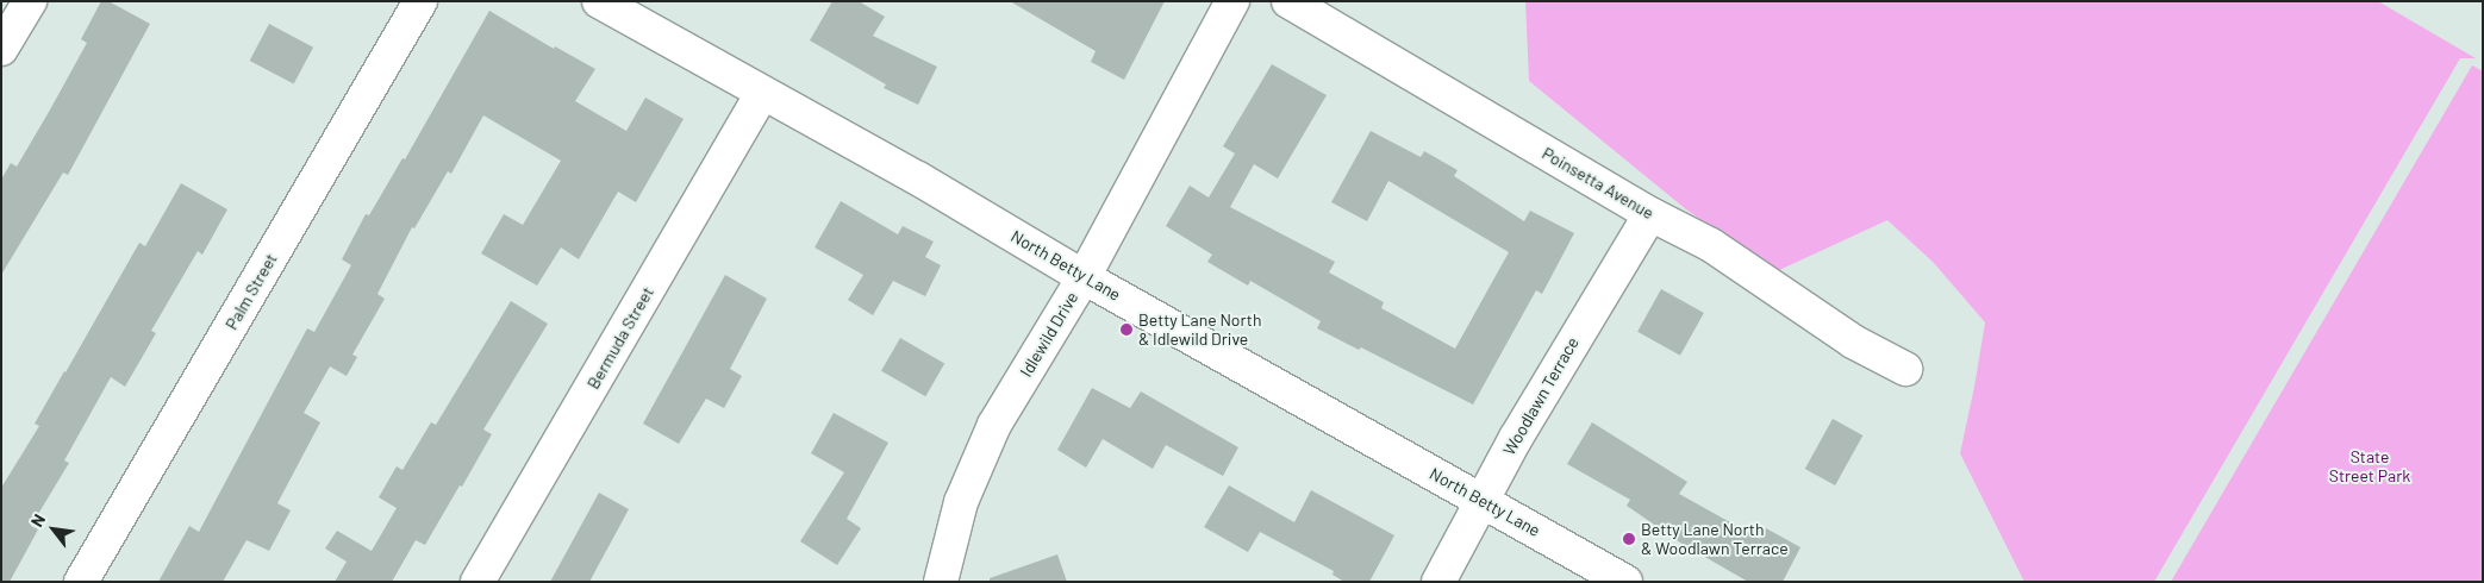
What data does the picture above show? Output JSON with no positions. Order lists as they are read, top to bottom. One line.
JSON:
{"streets":{"street":["Poinsetta Avenue","North Betty Lane","Palm Street","Idlewild Drive","Bermuda Street","Woodlawn Terrace"]},"crossings":[["Poinsetta Avenue","Woodlawn Terrace"],["North Betty Lane","Idlewild Drive"],["North Betty Lane","Bermuda Street"],["North Betty Lane","Woodlawn Terrace"]],"parks":["State Street Park"],"places":["Betty Lane North & Idlewild Drive","Betty Lane North & Woodlawn Terrace"],"north":"top left"}
